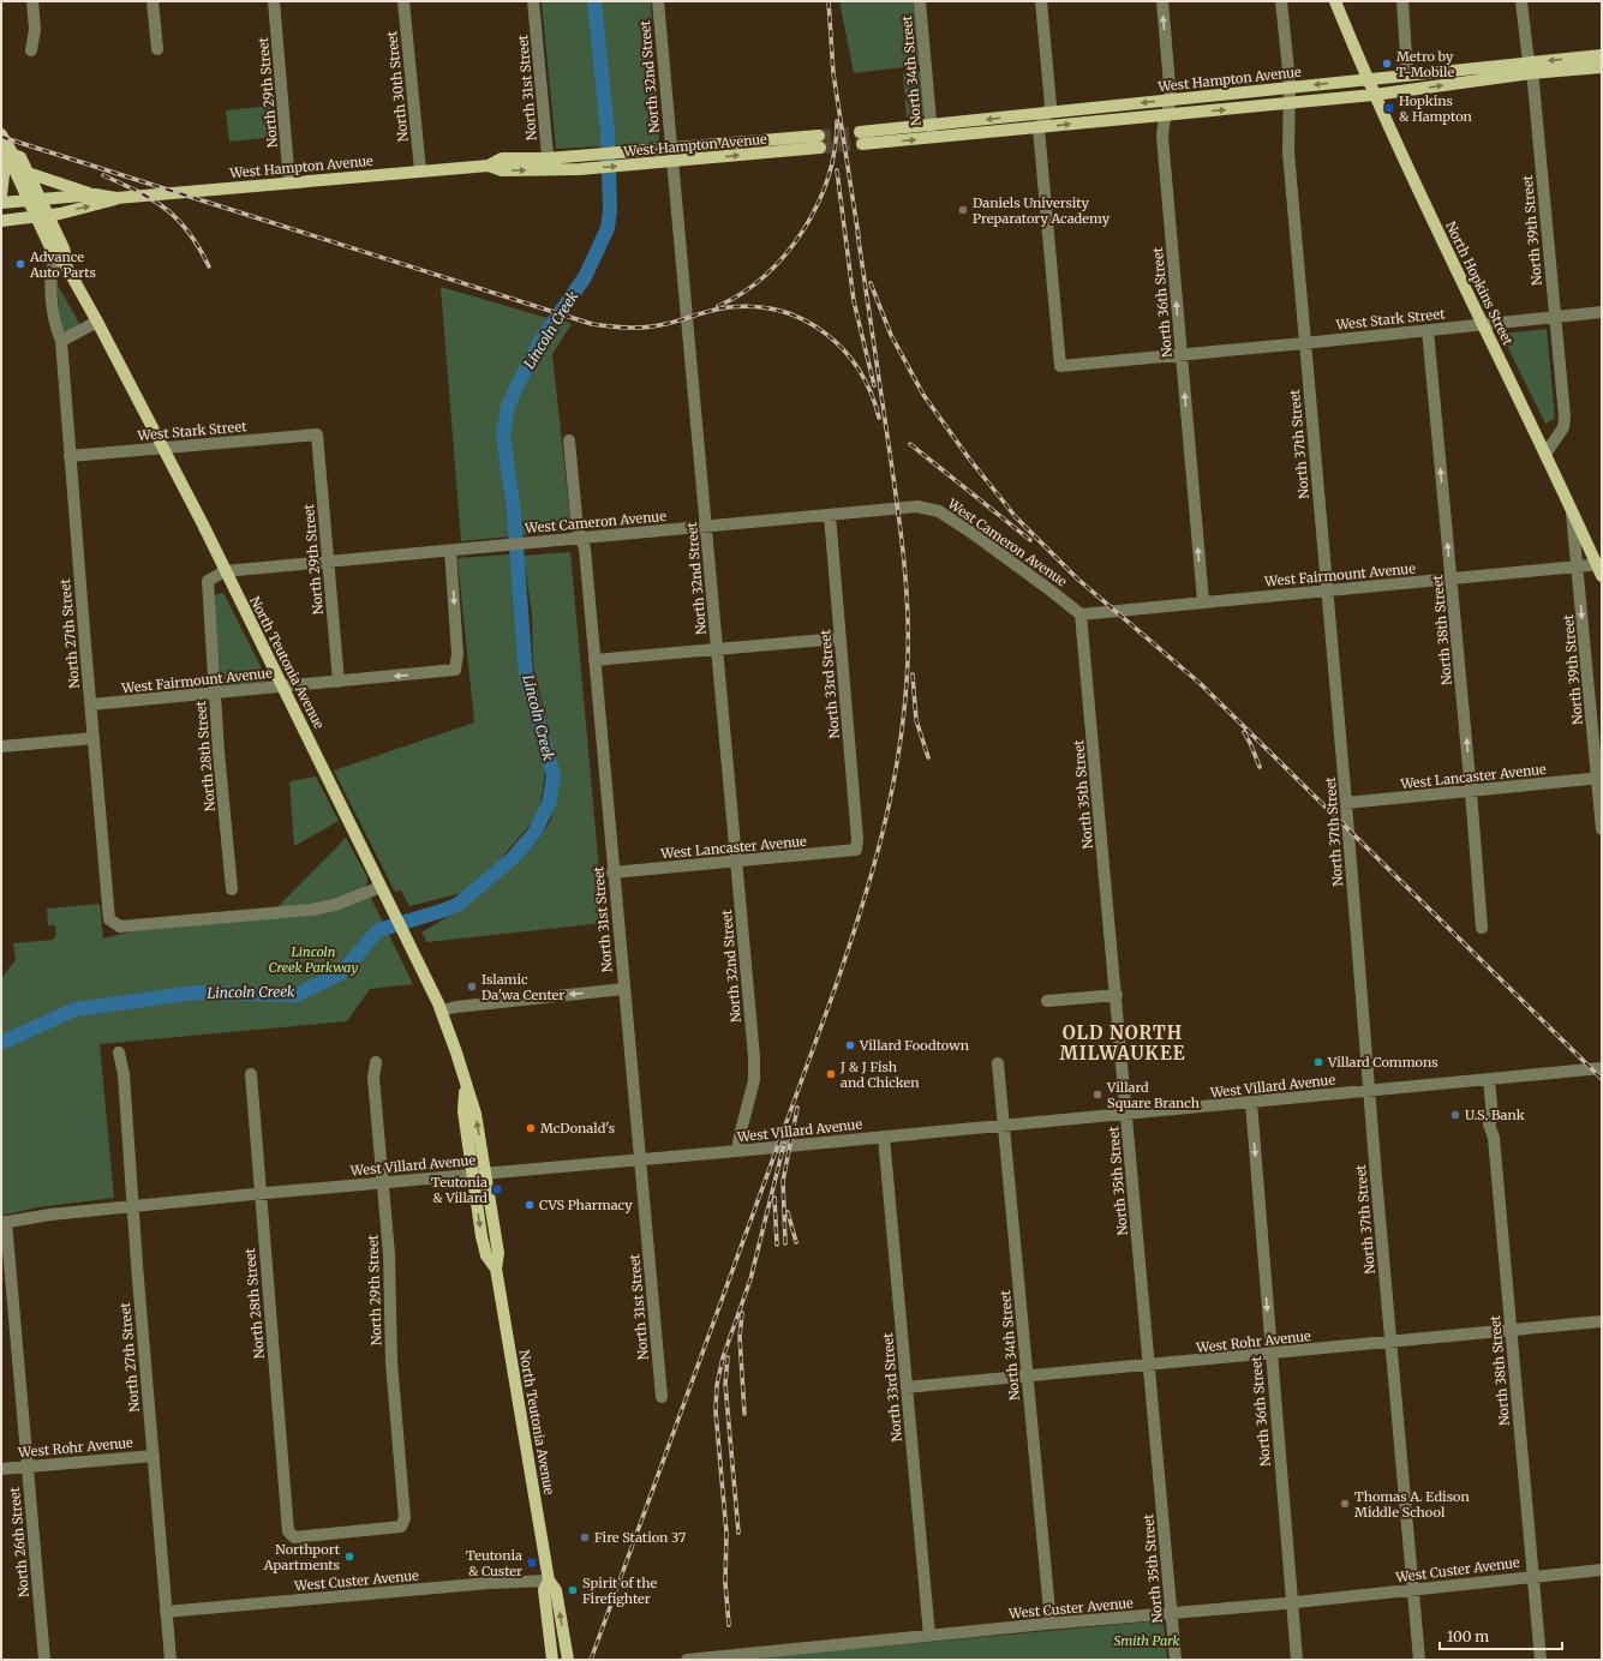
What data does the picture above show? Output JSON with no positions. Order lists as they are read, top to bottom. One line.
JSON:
{"streets":{"main road":["West Hampton Avenue","North Hopkins Street","North Teutonia Avenue"],"street":["North 34th Street","North 32nd Street","North 30th Street","North 31st Street","North 29th Street","North 39th Street","North 36th Street","West Stark Street","North 37th Street","West Cameron Avenue","West Fairmount Avenue","North 38th Street","North 27th Street","North 33rd Street","North 28th Street","West Lancaster Avenue","North 35th Street","West Villard Avenue","West Rohr Avenue","North 26th Street","West Custer Avenue"]},"crossings":[["North 34th Street","West Hampton Avenue"],["North 34th Street","West Villard Avenue"],["North 34th Street","West Rohr Avenue"],["North 34th Street","West Custer Avenue"],["North 32nd Street","West Hampton Avenue"],["North 32nd Street","West Cameron Avenue"],["North 32nd Street","West Lancaster Avenue"],["North 32nd Street","West Villard Avenue"],["West Hampton Avenue","North 30th Street"],["West Hampton Avenue","North 31st Street"],["West Hampton Avenue","North 29th Street"],["West Hampton Avenue","North 39th Street"],["West Hampton Avenue","North Hopkins Street"],["West Hampton Avenue","North 36th Street"],["West Hampton Avenue","West Stark Street"],["West Hampton Avenue","North 37th Street"],["West Hampton Avenue","North Teutonia Avenue"],["North 31st Street","West Cameron Avenue"],["North 31st Street","West Lancaster Avenue"],["North 31st Street","West Villard Avenue"],["North 29th Street","West Stark Street"],["North 29th Street","West Cameron Avenue"],["North 29th Street","West Fairmount Avenue"],["North 29th Street","North 28th Street"],["North 29th Street","West Villard Avenue"],["North 39th Street","North Hopkins Street"],["North 39th Street","West Stark Street"],["North 39th Street","West Fairmount Avenue"],["North 39th Street","West Lancaster Avenue"],["North Hopkins Street","West Stark Street"],["North Hopkins Street","West Fairmount Avenue"],["North 36th Street","West Stark Street"],["North 36th Street","West Fairmount Avenue"],["North 36th Street","West Villard Avenue"],["North 36th Street","West Rohr Avenue"],["North 36th Street","West Custer Avenue"],["West Stark Street","North 37th Street"],["West Stark Street","North 38th Street"],["West Stark Street","North 27th Street"],["West Stark Street","North Teutonia Avenue"],["North 37th Street","West Fairmount Avenue"],["North 37th Street","West Lancaster Avenue"],["North 37th Street","West Villard Avenue"],["North 37th Street","West Rohr Avenue"],["North 37th Street","West Custer Avenue"],["West Cameron Avenue","West Fairmount Avenue"],["West Cameron Avenue","North Teutonia Avenue"],["West Cameron Avenue","North 33rd Street"],["West Cameron Avenue","North 28th Street"],["West Cameron Avenue","North 35th Street"],["West Fairmount Avenue","North 38th Street"],["West Fairmount Avenue","North 27th Street"],["West Fairmount Avenue","North Teutonia Avenue"],["West Fairmount Avenue","North 28th Street"],["West Fairmount Avenue","North 35th Street"],["North 38th Street","West Lancaster Avenue"],["North 38th Street","West Villard Avenue"],["North 38th Street","West Rohr Avenue"],["North 38th Street","West Custer Avenue"],["North 27th Street","North Teutonia Avenue"],["North 27th Street","West Villard Avenue"],["North 27th Street","West Rohr Avenue"],["North 27th Street","West Custer Avenue"],["North Teutonia Avenue","North 28th Street"],["North Teutonia Avenue","West Villard Avenue"],["North Teutonia Avenue","West Custer Avenue"],["North 33rd Street","West Lancaster Avenue"],["North 33rd Street","West Villard Avenue"],["North 33rd Street","West Rohr Avenue"],["North 33rd Street","West Custer Avenue"],["North 28th Street","West Villard Avenue"],["North 35th Street","West Villard Avenue"],["North 35th Street","West Rohr Avenue"],["North 35th Street","West Custer Avenue"],["West Villard Avenue","North 26th Street"],["West Rohr Avenue","North 26th Street"]],"one_way":["North 38th Street"],"districts":["OLD NORTH MILWAUKEE"],"water":["Lincoln Creek"],"parks":["Lincoln Creek Parkway","Smith Park"],"places":{"other":["Metro by T-Mobile","Daniels University Preparatory Academy","Advance Auto Parts","Islamic Da'wa Center","Villard Foodtown","Villard Commons","J & J Fish and Chicken","Villard Square Branch","U.S. Bank","McDonald's","CVS Pharmacy","Thomas A. Edison Middle School","Fire Station 37","Northport Apartments","Spirit of the Firefighter"],"transit":["Hopkins & Hampton","Teutonia & Villard","Teutonia & Custer"]},"scale_bar":"100 m"}
